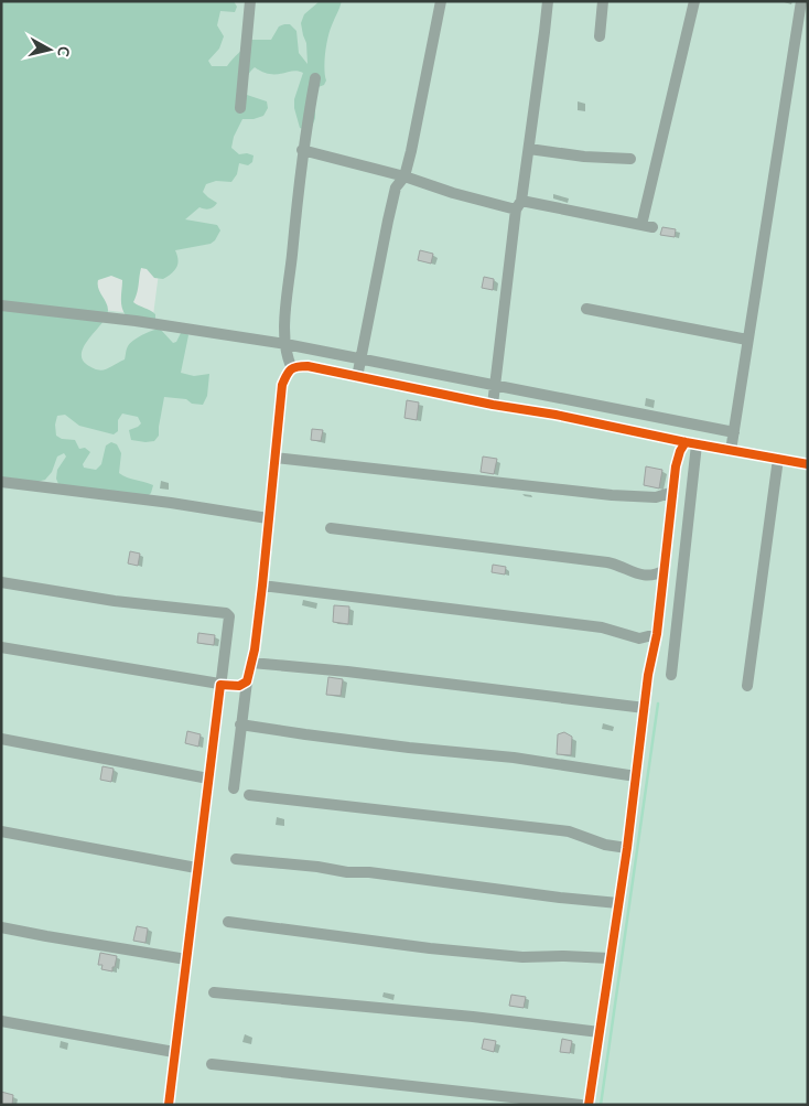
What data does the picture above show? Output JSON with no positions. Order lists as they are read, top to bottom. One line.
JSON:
{"north":"right"}
